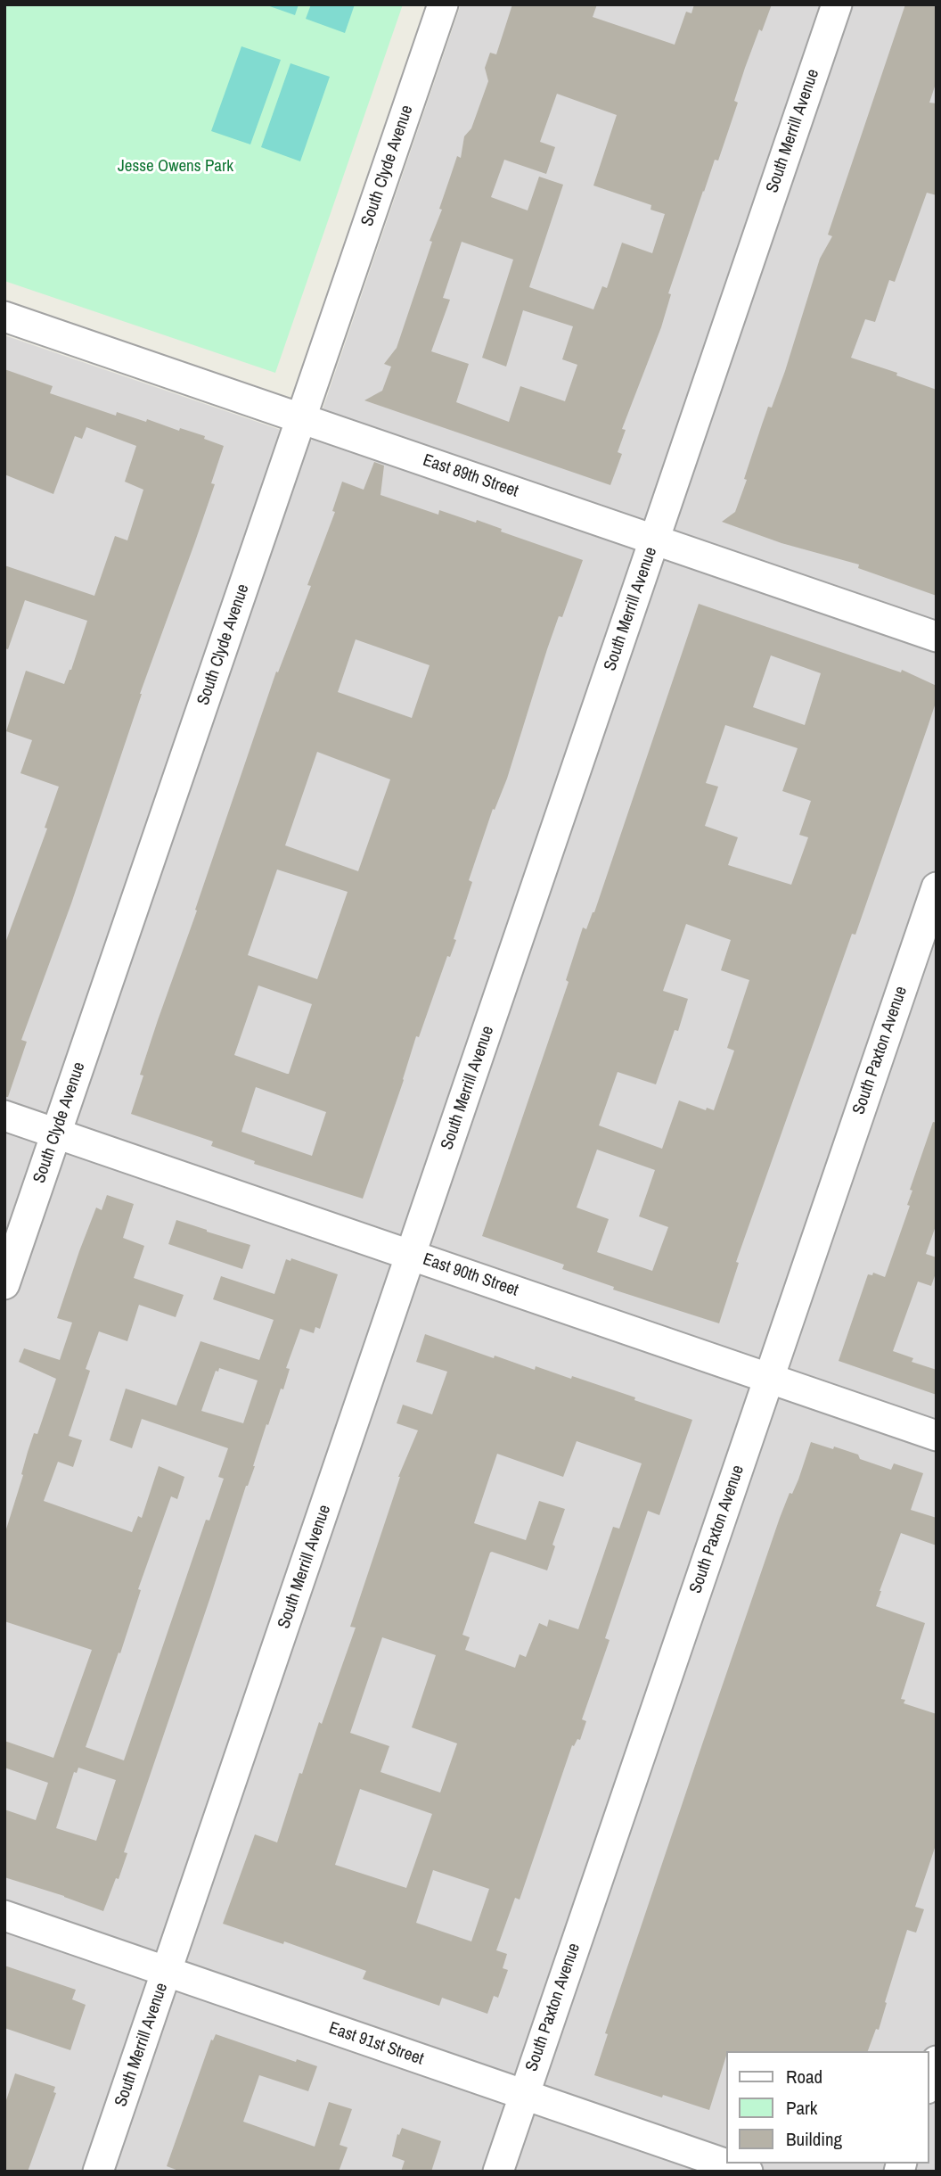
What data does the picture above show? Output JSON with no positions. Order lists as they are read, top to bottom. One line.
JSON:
{"streets":{"street":["South Merrill Avenue","South Clyde Avenue","East 89th Street","South Paxton Avenue","East 90th Street","East 91st Street"]},"crossings":[["South Merrill Avenue","East 89th Street"],["South Merrill Avenue","East 90th Street"],["South Merrill Avenue","East 91st Street"],["South Clyde Avenue","East 89th Street"],["South Clyde Avenue","East 90th Street"],["South Paxton Avenue","East 90th Street"],["South Paxton Avenue","East 91st Street"]],"parks":["Jesse Owens Park"],"legend":["Road","Park","Building"]}
